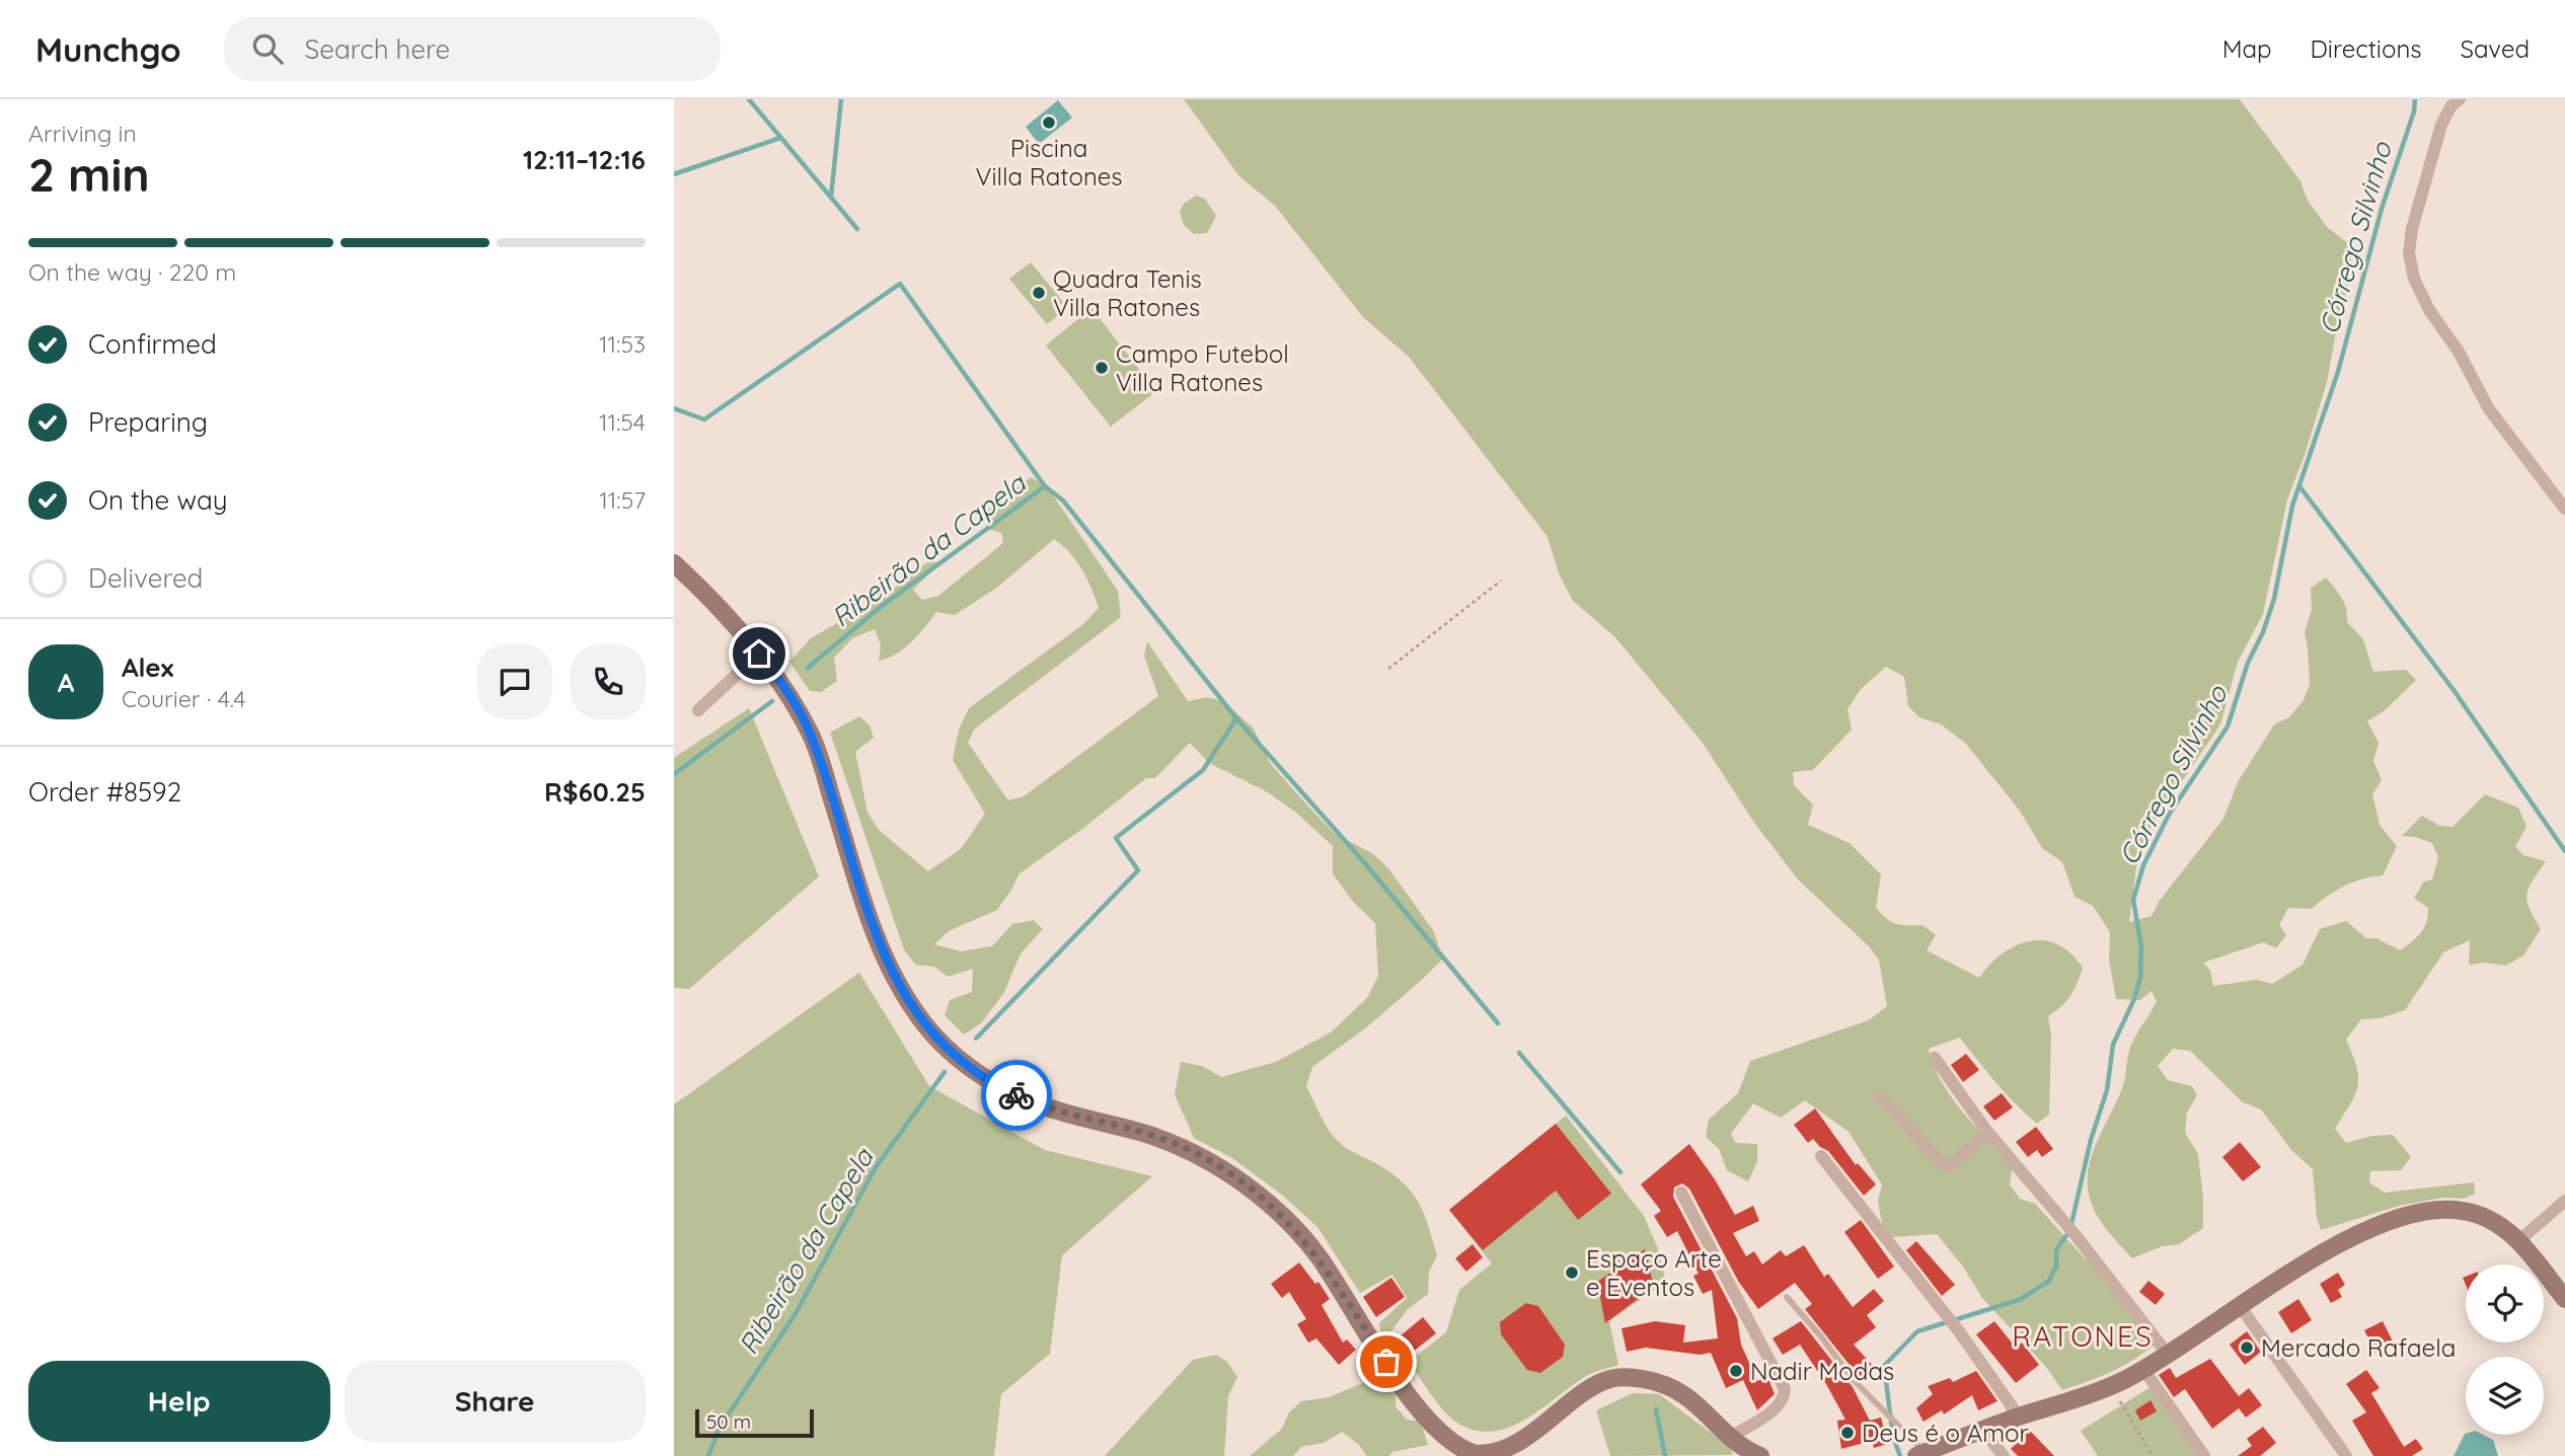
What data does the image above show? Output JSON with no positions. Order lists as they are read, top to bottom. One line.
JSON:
{"districts":["RATONES"],"water":["Córrego Silvinho","Ribeirão da Capela"],"places":["Piscina Villa Ratones","Quadra Tenis Villa Ratones","Campo Futebol Villa Ratones","Espaço Arte e Eventos","Mercado Rafaela","Nadir Modas","Deus é o Amor"],"scale_bar":"50 m","page":{"header":"Munchgo","search":"Search here","nav":["Map","Directions","Saved"],"heading":["2 min","Arriving in","12:11–12:16"],"panel":["Alex","Courier · 4.4","Order #8592","R$60.25"],"bar":"On the way · 220 m","list":[["Confirmed","11:53"],["Preparing","11:54"],["On the way","11:57"],"Delivered"],"round":"A","buttons":["Help","Share"],"scale":"50 m"}}
